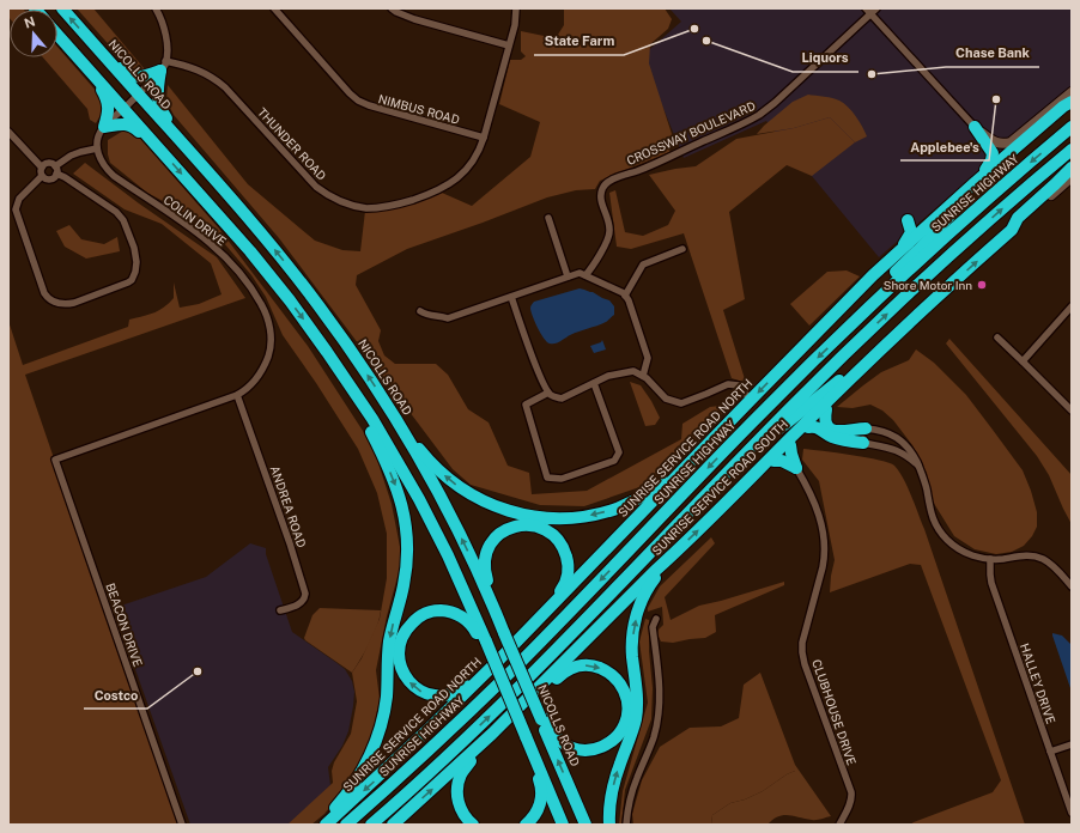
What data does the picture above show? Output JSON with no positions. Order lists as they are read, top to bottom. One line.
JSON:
{"streets":{"highway":["NICOLLS ROAD","SUNRISE HIGHWAY","SUNRISE SERVICE ROAD NORTH","SUNRISE SERVICE ROAD SOUTH"],"street":["NIMBUS ROAD","CROSSWAY BOULEVARD","THUNDER ROAD","COLIN DRIVE","ANDREA ROAD","BEACON DRIVE","HALLEY DRIVE","CLUBHOUSE DRIVE"]},"crossings":[["NICOLLS ROAD","SUNRISE SERVICE ROAD SOUTH"],["NIMBUS ROAD","THUNDER ROAD"],["COLIN DRIVE","ANDREA ROAD"],["COLIN DRIVE","BEACON DRIVE"]],"one_way":["SUNRISE SERVICE ROAD SOUTH"],"places":["State Farm","Liquors","Chase Bank","Applebee's","Shore Motor Inn","Costco"],"north":"top"}
